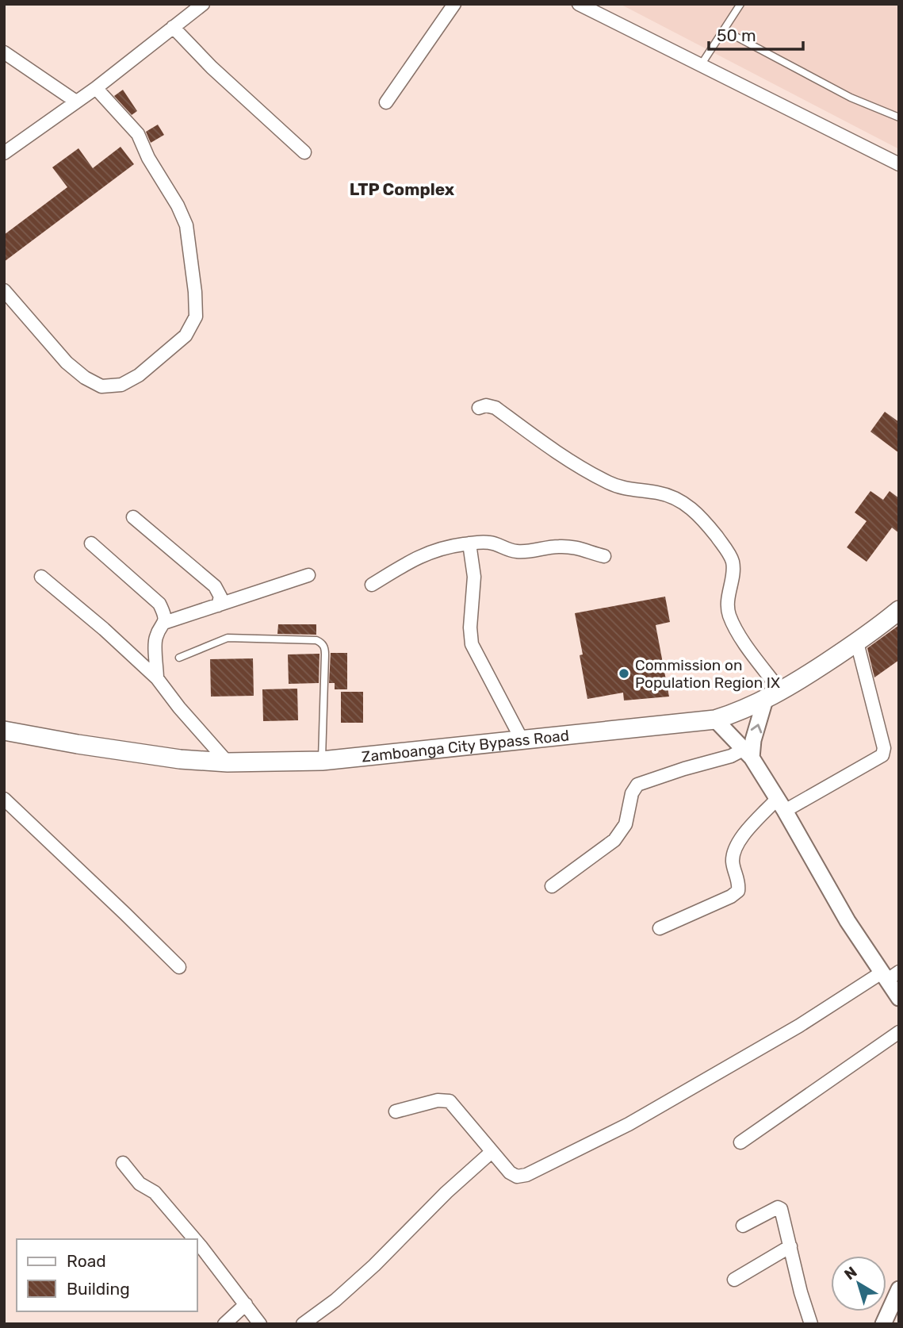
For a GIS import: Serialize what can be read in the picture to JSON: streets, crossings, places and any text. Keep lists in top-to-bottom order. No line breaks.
{"streets":{"main road":["Zamboanga City Bypass Road"]},"districts":["LTP Complex"],"places":["Commission on Population Region IX"],"legend":["Road","Building"],"scale_bar":"50 m","north":"top left"}
